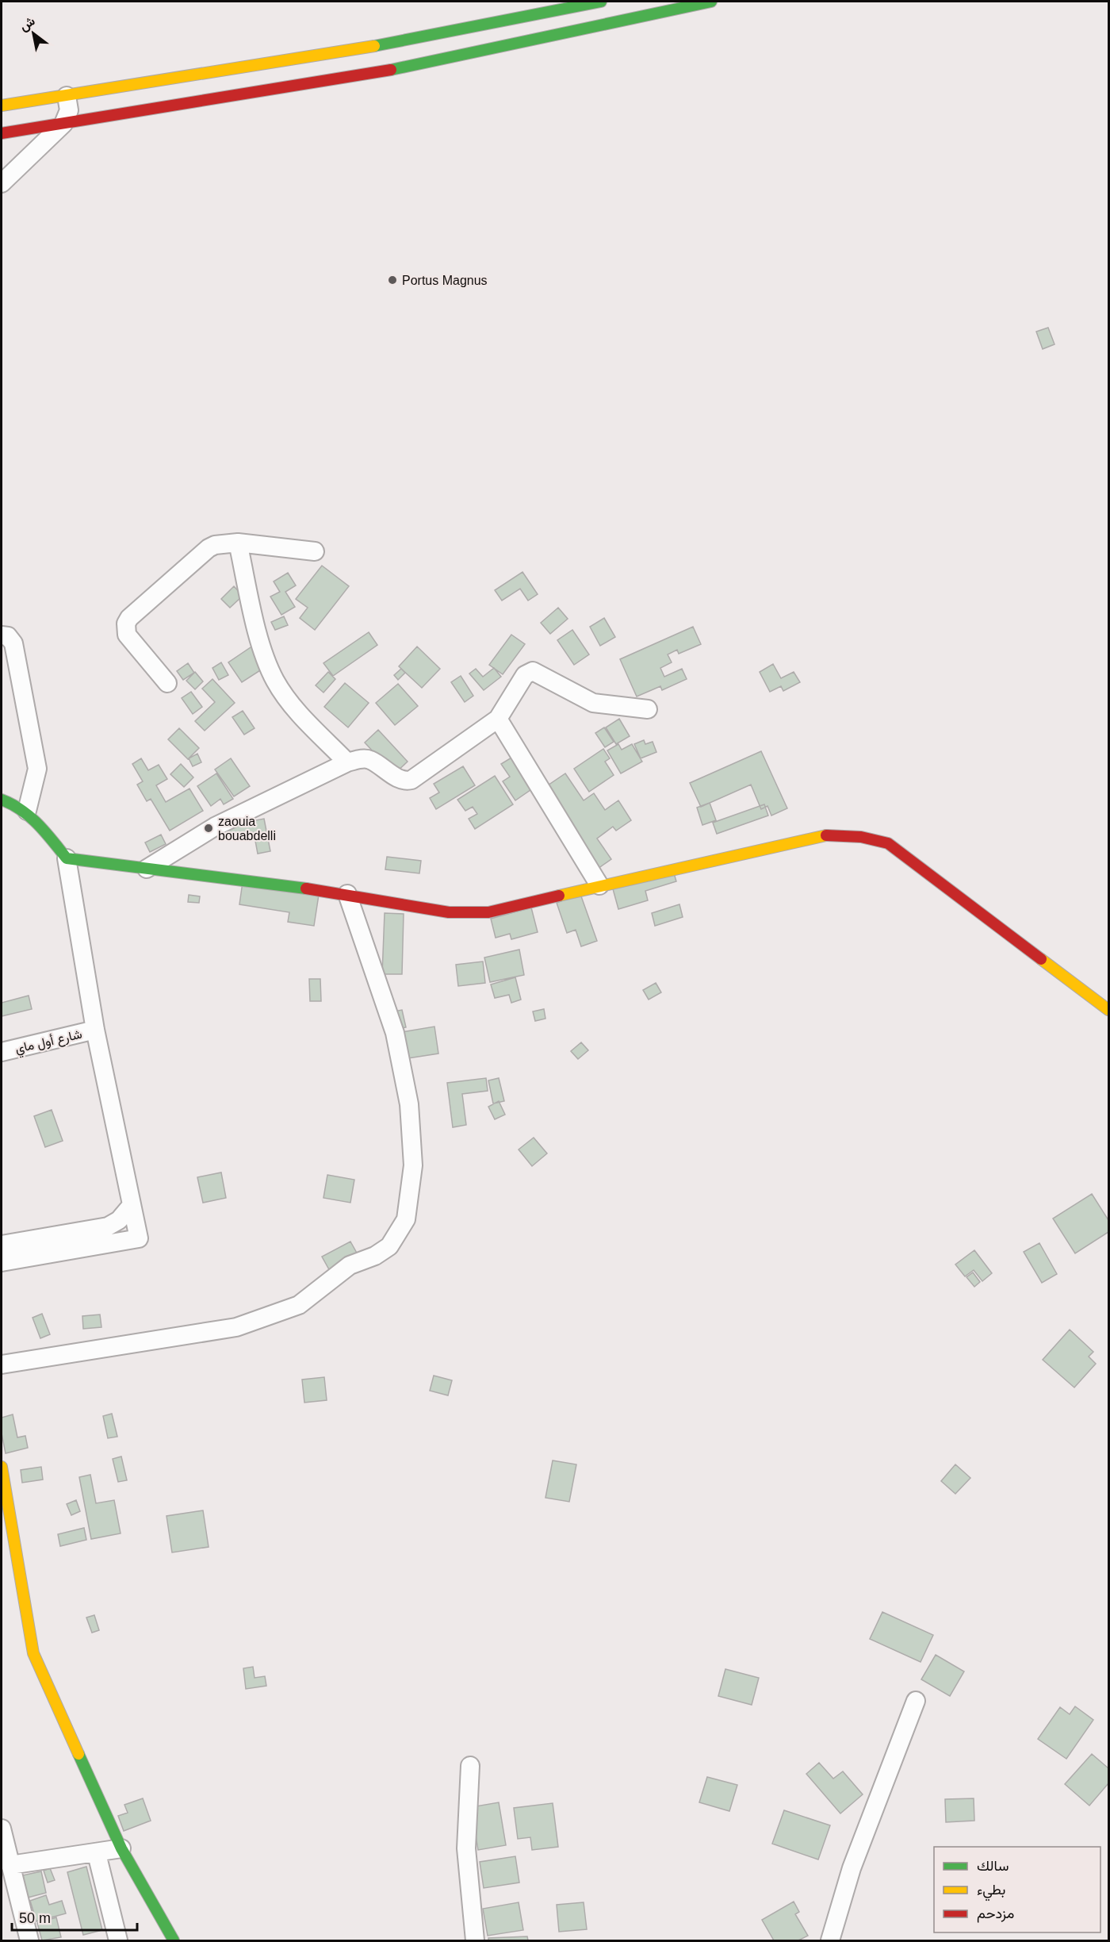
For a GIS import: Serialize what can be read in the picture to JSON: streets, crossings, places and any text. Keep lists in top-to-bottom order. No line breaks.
{"streets":{"street":["شارع أول ماي"]},"places":["Portus Magnus","zaouia bouabdelli"],"legend":["سالك","بطيء","مزدحم"],"scale_bar":"50 m","north":"top left"}
